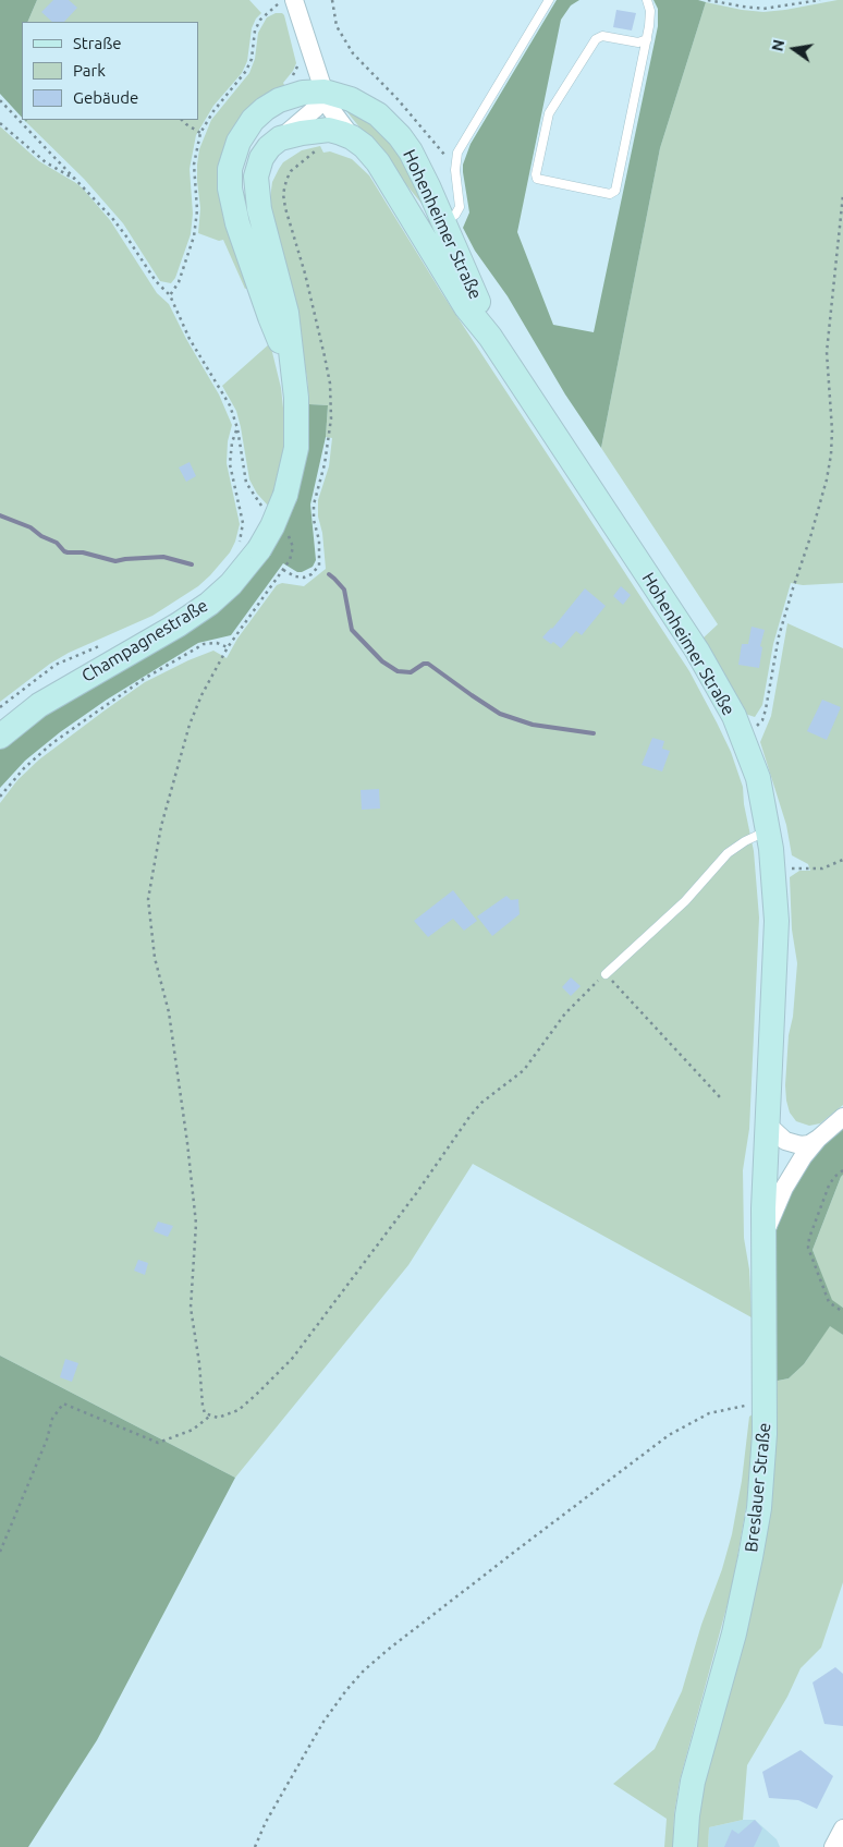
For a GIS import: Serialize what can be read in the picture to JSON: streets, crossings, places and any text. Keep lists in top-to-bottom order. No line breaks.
{"streets":{"main road":["Hohenheimer Straße","Champagnestraße","Breslauer Straße"]},"crossings":[["Hohenheimer Straße","Champagnestraße"],["Hohenheimer Straße","Breslauer Straße"]],"legend":["Straße","Park","Gebäude"],"north":"left"}
